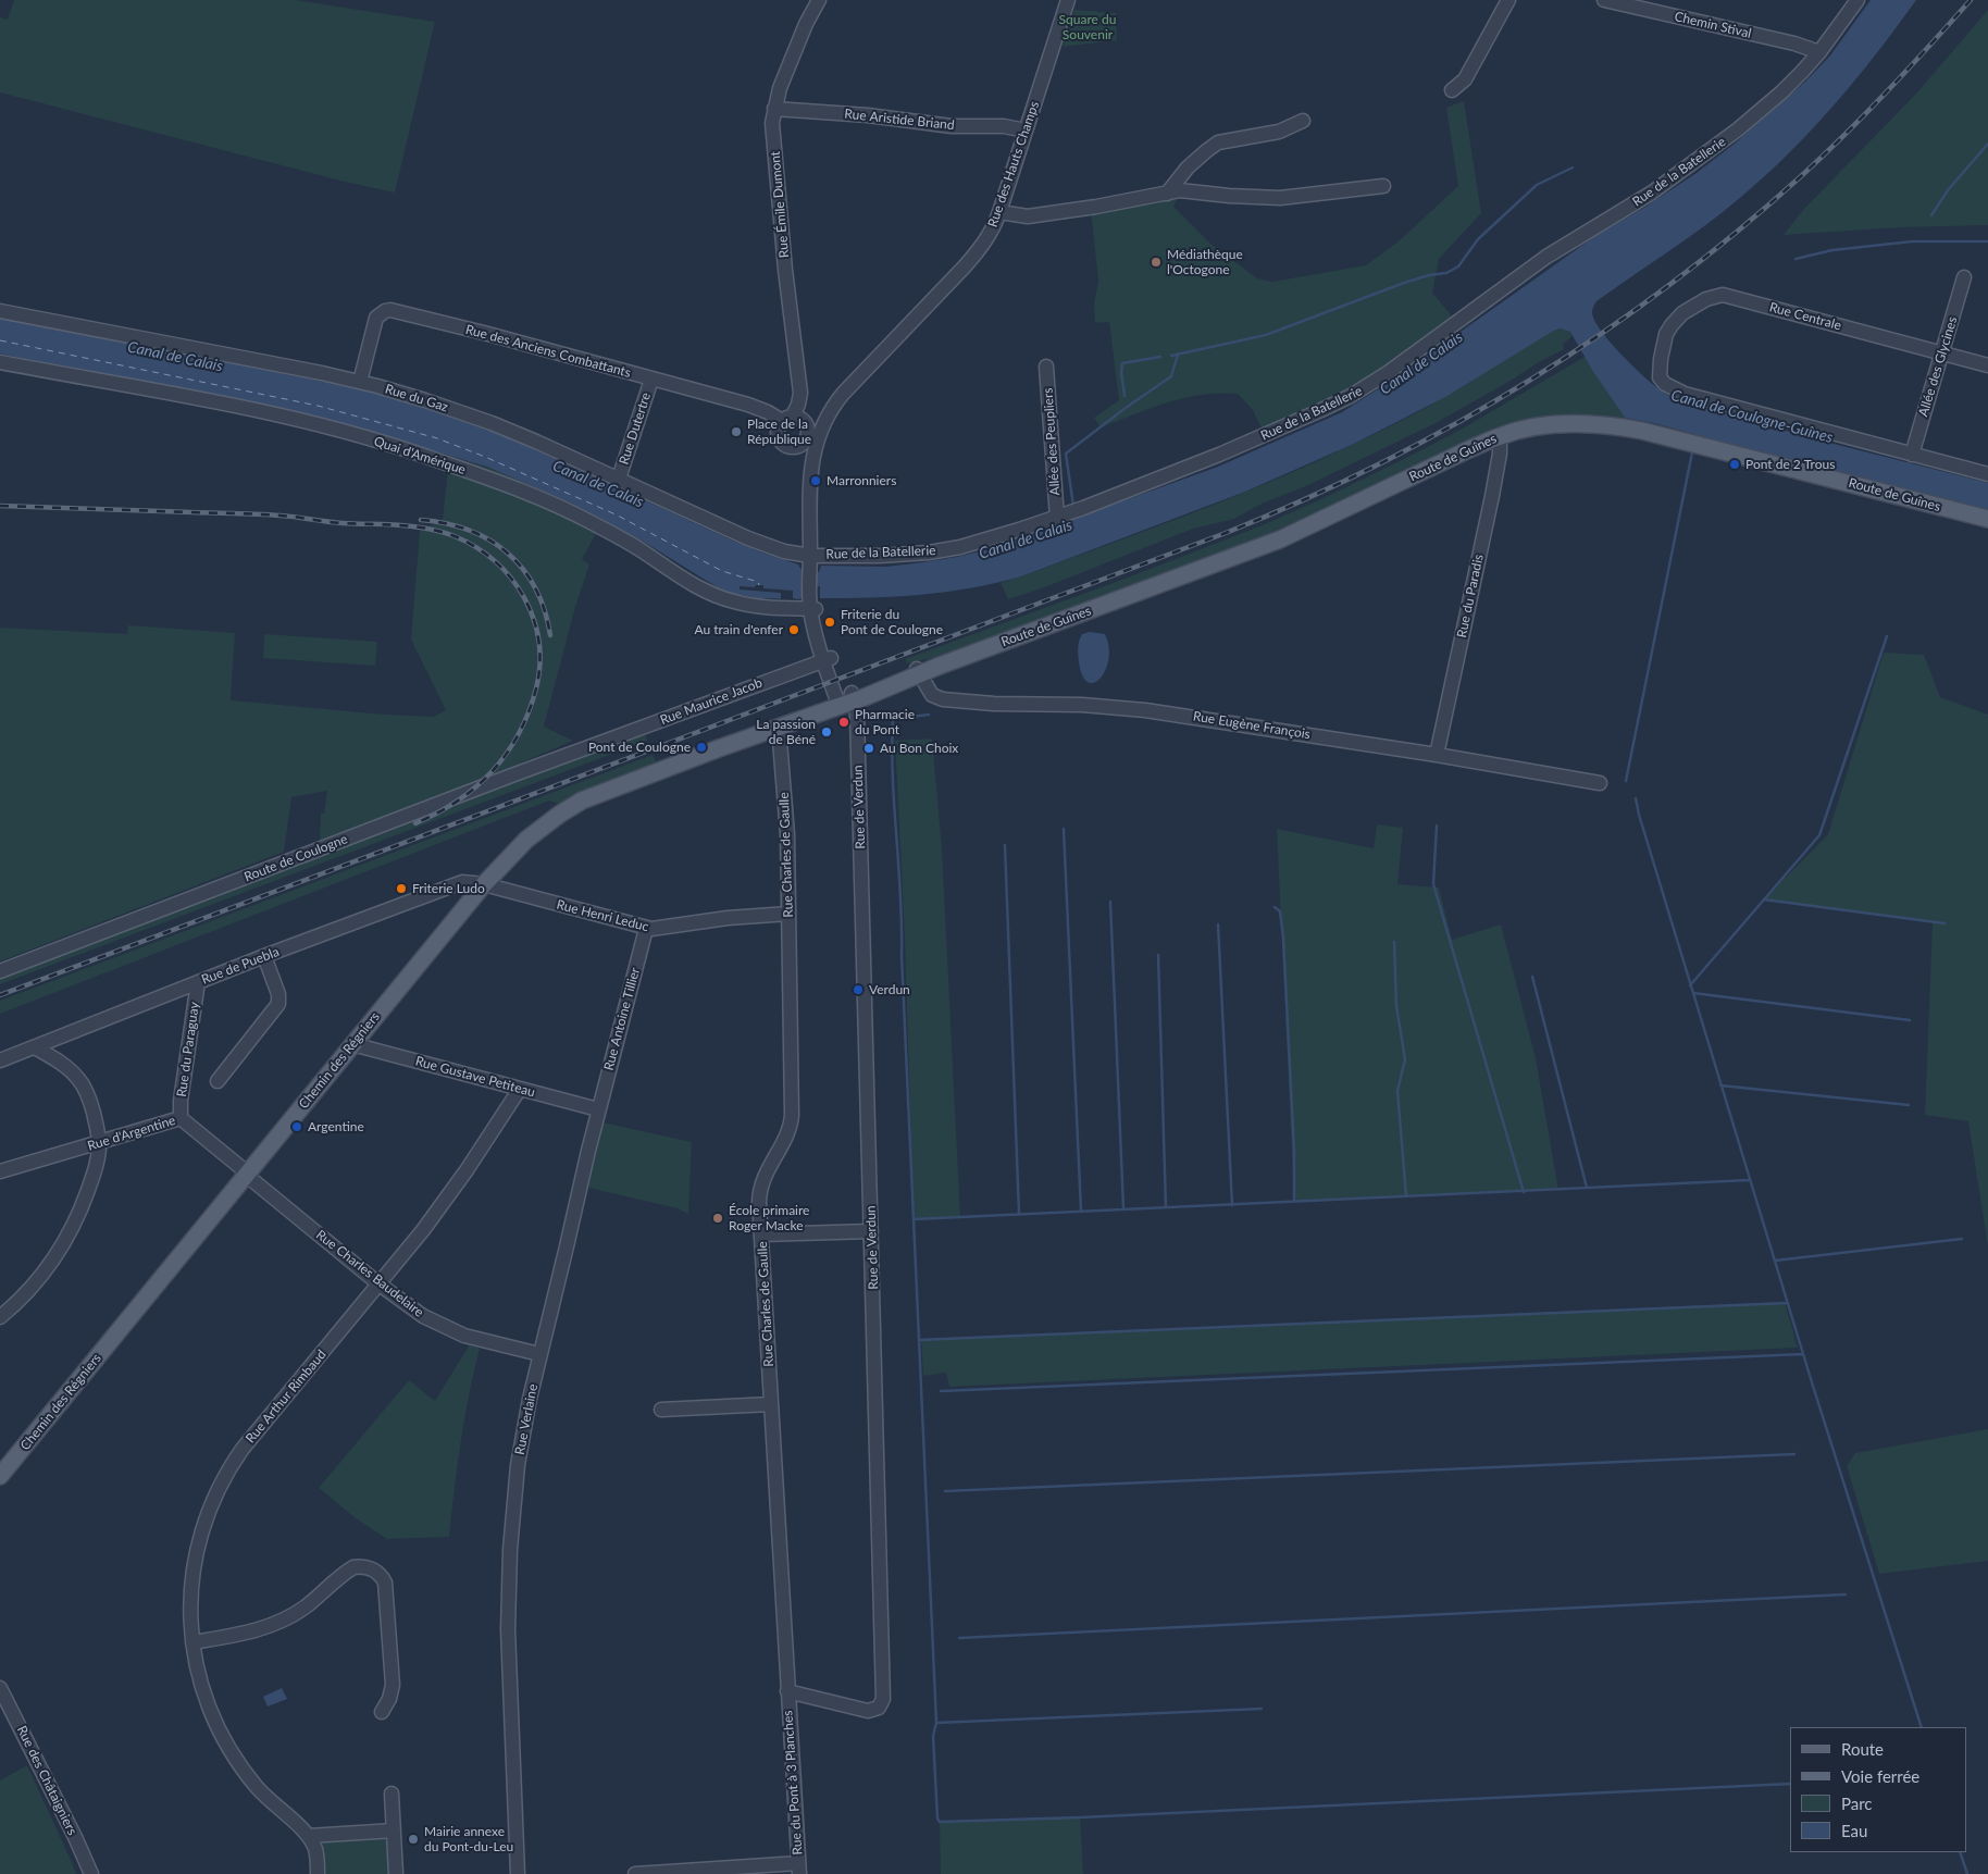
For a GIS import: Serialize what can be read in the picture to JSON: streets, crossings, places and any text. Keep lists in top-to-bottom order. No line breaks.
{"streets":{"main road":["Route de Guînes","Chemin des Régniers"],"street":["Chemin Stival","Rue Aristide Briand","Rue des Hauts Champs","Rue de la Batellerie","Rue Émile Dumont","Rue Centrale","Rue des Anciens Combattants","Allée des Glycines","Rue du Gaz","Rue Dutertre","Allée des Peupliers","Quai d'Amérique","Rue du Paradis","Rue Maurice Jacob","Rue Eugène François","Rue de Verdun","Rue Charles de Gaulle","Route de Coulogne","Rue Henri Leduc","Rue de Puebla","Rue Antoine Tillier","Rue du Paraguay","Rue Gustave Petiteau","Rue d'Argentine","Rue Charles Baudelaire","Rue Arthur Rimbaud","Rue Verlaine","Rue des Châtaigniers","Rue du Pont à 3 Planches"]},"crossings":[["Chemin Stival","Rue de la Batellerie"],["Rue Aristide Briand","Rue des Hauts Champs"],["Rue Aristide Briand","Rue Émile Dumont"],["Rue des Hauts Champs","Rue de la Batellerie"],["Rue des Hauts Champs","Rue Émile Dumont"],["Rue des Hauts Champs","Rue des Anciens Combattants"],["Rue des Hauts Champs","Rue du Gaz"],["Rue de la Batellerie","Rue du Gaz"],["Rue de la Batellerie","Allée des Peupliers"],["Rue Émile Dumont","Rue des Anciens Combattants"],["Rue Centrale","Allée des Glycines"],["Rue des Anciens Combattants","Rue du Gaz"],["Rue des Anciens Combattants","Rue Dutertre"],["Rue du Gaz","Rue Dutertre"],["Quai d'Amérique","Rue de Verdun"],["Route de Guînes","Rue du Paradis"],["Route de Guînes","Rue Eugène François"],["Route de Guînes","Rue de Verdun"],["Route de Guînes","Chemin des Régniers"],["Rue du Paradis","Rue Eugène François"],["Rue Maurice Jacob","Rue de Verdun"],["Rue Maurice Jacob","Route de Coulogne"],["Rue de Verdun","Rue Charles de Gaulle"],["Rue de Verdun","Chemin des Régniers"],["Rue de Verdun","Rue du Pont à 3 Planches"],["Rue Charles de Gaulle","Rue Henri Leduc"],["Rue Charles de Gaulle","Chemin des Régniers"],["Rue Charles de Gaulle","Rue du Pont à 3 Planches"],["Rue Henri Leduc","Rue de Puebla"],["Rue Henri Leduc","Rue Antoine Tillier"],["Rue Henri Leduc","Chemin des Régniers"],["Rue de Puebla","Rue du Paraguay"],["Rue de Puebla","Chemin des Régniers"],["Rue Antoine Tillier","Rue Gustave Petiteau"],["Rue Antoine Tillier","Rue Verlaine"],["Rue du Paraguay","Rue d'Argentine"],["Chemin des Régniers","Rue Gustave Petiteau"],["Chemin des Régniers","Rue d'Argentine"],["Chemin des Régniers","Rue Charles Baudelaire"],["Rue Gustave Petiteau","Rue Arthur Rimbaud"],["Rue Gustave Petiteau","Rue Verlaine"],["Rue d'Argentine","Rue Charles Baudelaire"],["Rue Charles Baudelaire","Rue Arthur Rimbaud"],["Rue Charles Baudelaire","Rue Verlaine"]],"water":["Canal de Calais","Canal de Coulogne-Guînes"],"parks":["Square du Souvenir"],"places":["Médiathèque l'Octogone","Place de la République","Pont de 2 Trous","Marronniers","Friterie du Pont de Coulogne","Au train d'enfer","Pharmacie du Pont","La passion de Béné","Pont de Coulogne","Au Bon Choix","Friterie Ludo","Verdun","Argentine","École primaire Roger Macke","Mairie annexe du Pont-du-Leu"],"legend":["Route","Voie ferrée","Parc","Eau"]}
